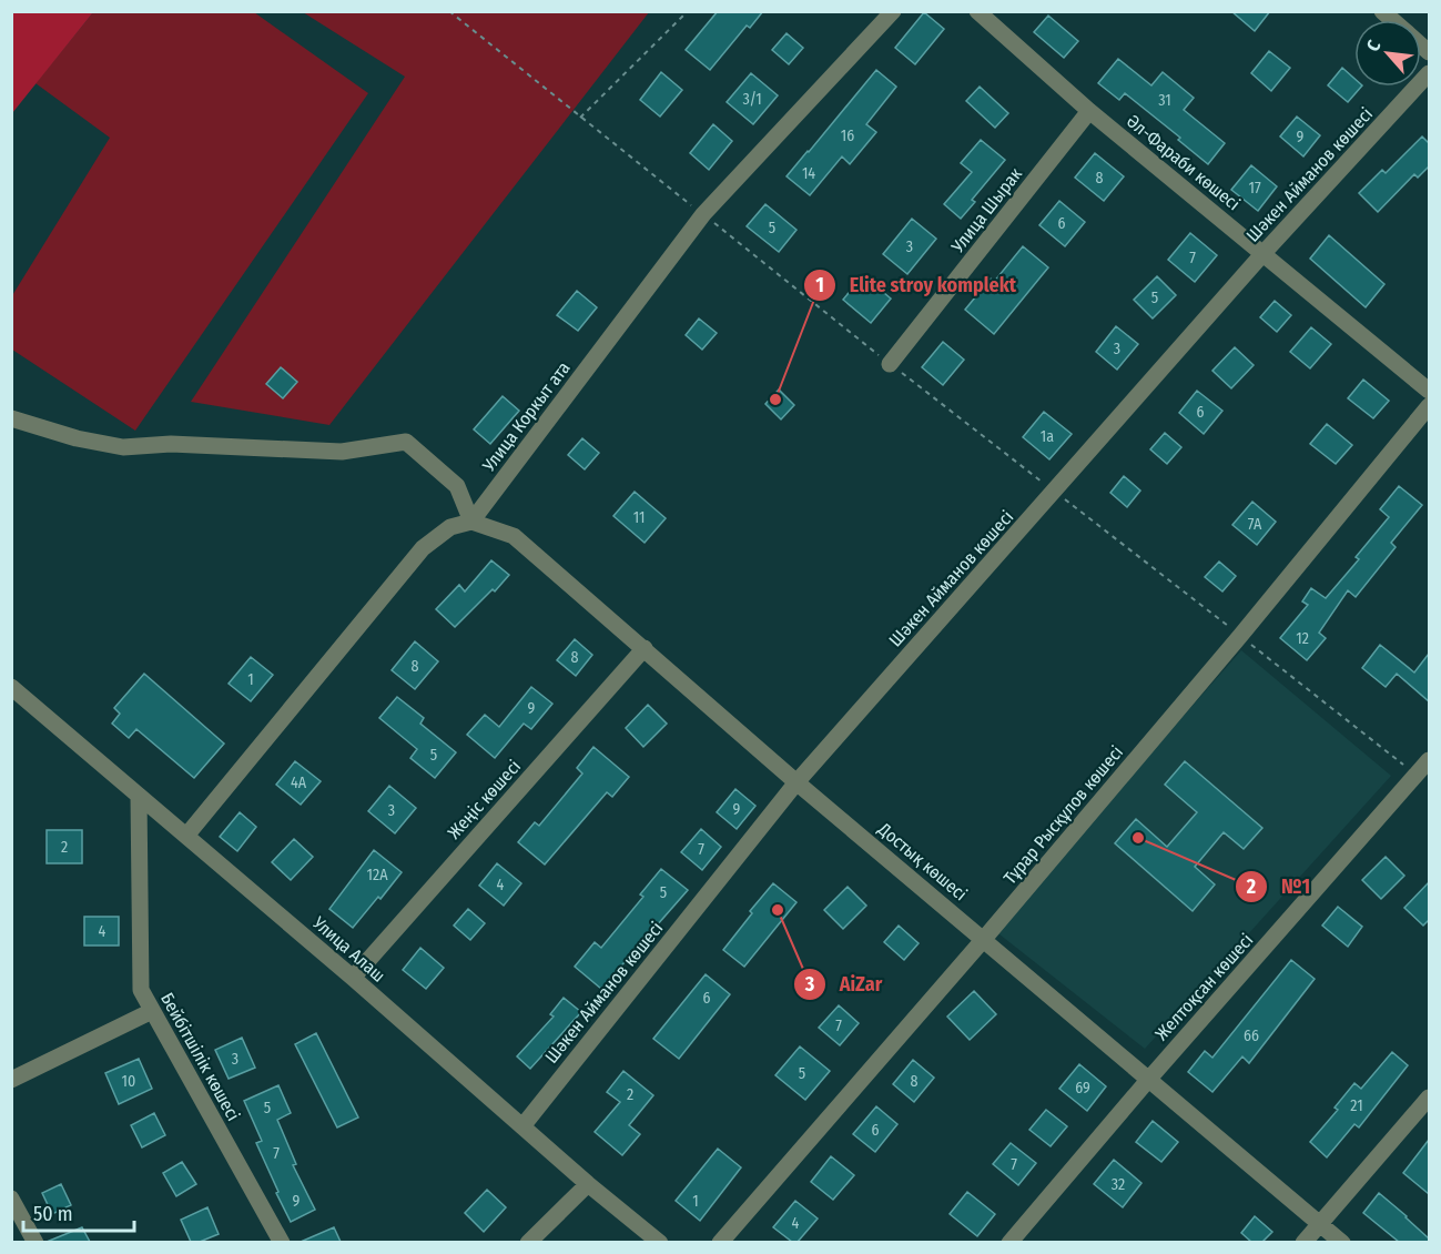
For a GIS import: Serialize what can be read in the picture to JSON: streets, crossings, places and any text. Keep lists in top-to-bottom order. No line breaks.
{"streets":{"street":["Әл-Фараби көшесі","Шәкен Айманов көшесі","Улица Шырак","Улица Коркыт ата","Жеңіс көшесі","Тұрар Рысқұлов көшесі","Достық көшесі","Улица Алаш","Желтоқсан көшесі","Бейбітшілік көшесі"]},"crossings":[["Әл-Фараби көшесі","Шәкен Айманов көшесі"],["Әл-Фараби көшесі","Улица Шырак"],["Шәкен Айманов көшесі","Достық көшесі"],["Шәкен Айманов көшесі","Улица Алаш"],["Улица Коркыт ата","Достық көшесі"],["Жеңіс көшесі","Достық көшесі"],["Жеңіс көшесі","Улица Алаш"],["Тұрар Рысқұлов көшесі","Достық көшесі"],["Достық көшесі","Желтоқсан көшесі"],["Улица Алаш","Бейбітшілік көшесі"]],"places":["Elite stroy komplekt","№1","AiZar"],"house_numbers":["3/1","31","16","9","14","8","17","6","5","3","7","5","3","6","1а","11","7А","12","8","8","1","9","5","4А","9","3","2","7","12А","4","5","4","6","7","66","3","5","10","8","69","2","21","5","6","7","7","32","9","1","4"],"scale_bar":"50 m","north":"top left"}
